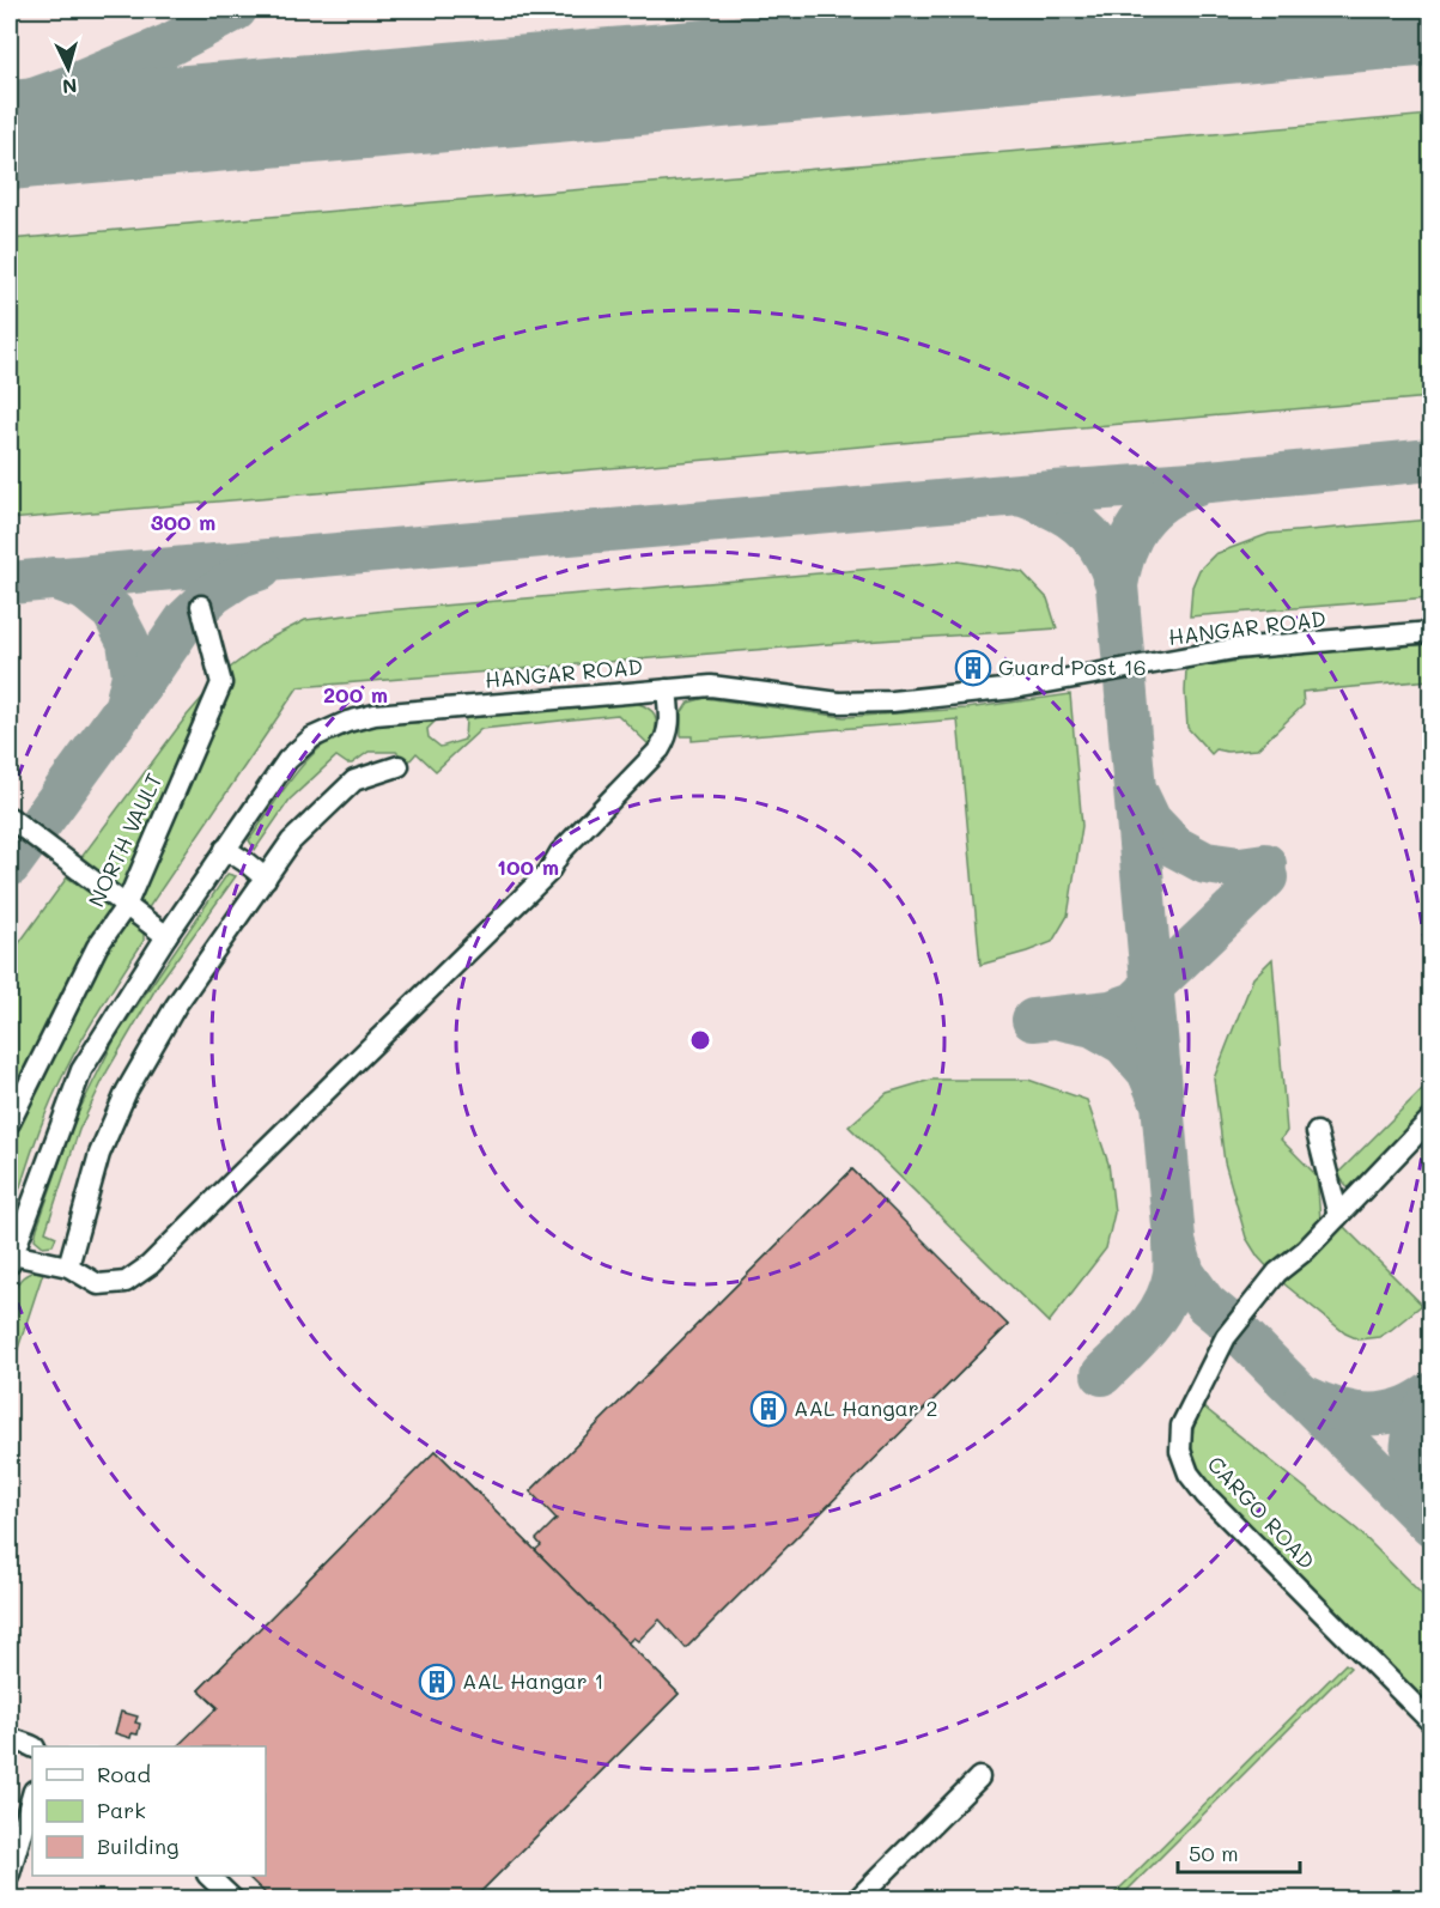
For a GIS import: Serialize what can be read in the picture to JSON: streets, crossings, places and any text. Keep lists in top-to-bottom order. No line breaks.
{"streets":{"street":["HANGAR ROAD","NORTH VAULT","CARGO ROAD"]},"places":{"building":["Guard Post 16","AAL Hangar 2","AAL Hangar 1"]},"legend":["Road","Park","Building"],"scale_bar":"50 m","north":"bottom","rings":["300 m","200 m","100 m"]}
